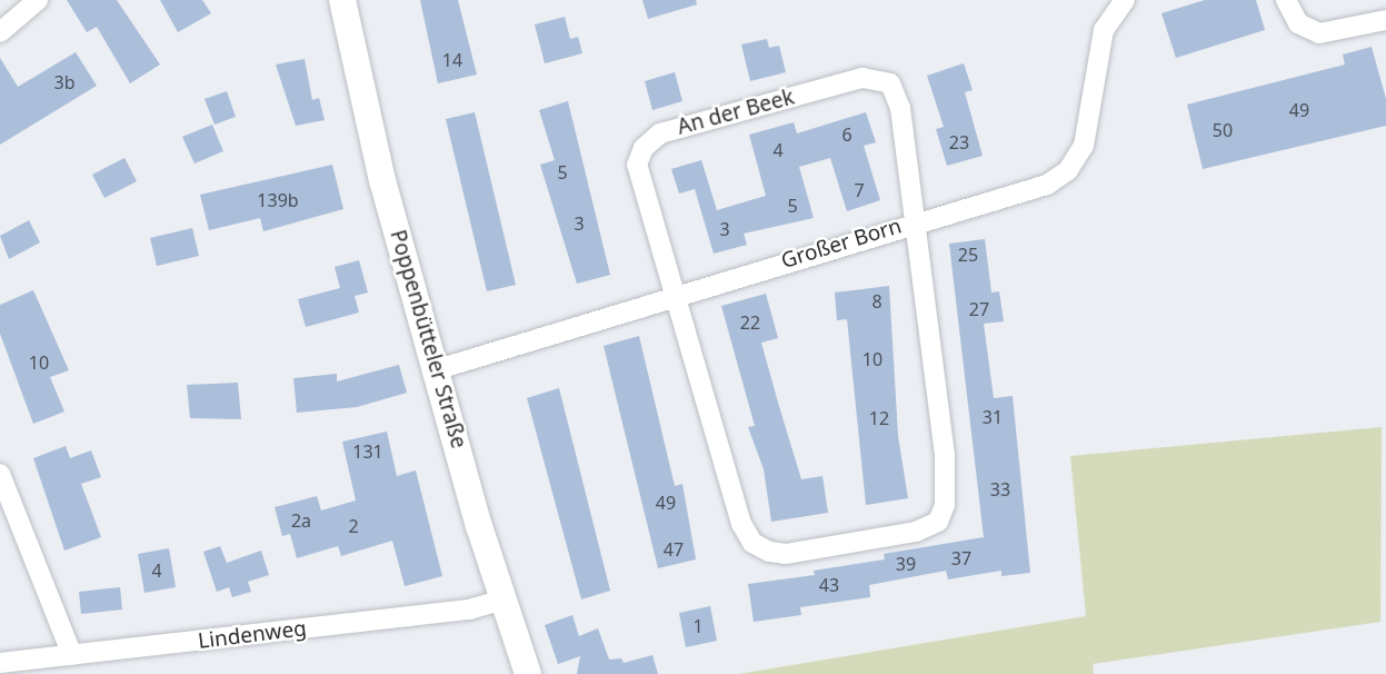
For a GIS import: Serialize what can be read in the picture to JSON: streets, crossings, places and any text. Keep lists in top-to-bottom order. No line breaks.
{"streets":{"main road":["Poppenbütteler Straße"],"street":["An der Beek","Großer Born","Lindenweg"]},"crossings":[["An der Beek","Großer Born"],["Großer Born","Poppenbütteler Straße"],["Poppenbütteler Straße","Lindenweg"]],"house_numbers":["14","3b","49","50","6","23","4","5","7","139b","5","3","3","25","8","27","22","10","10","31","12","131","33","49","2a","2","47","37","39","4","43","1"]}
